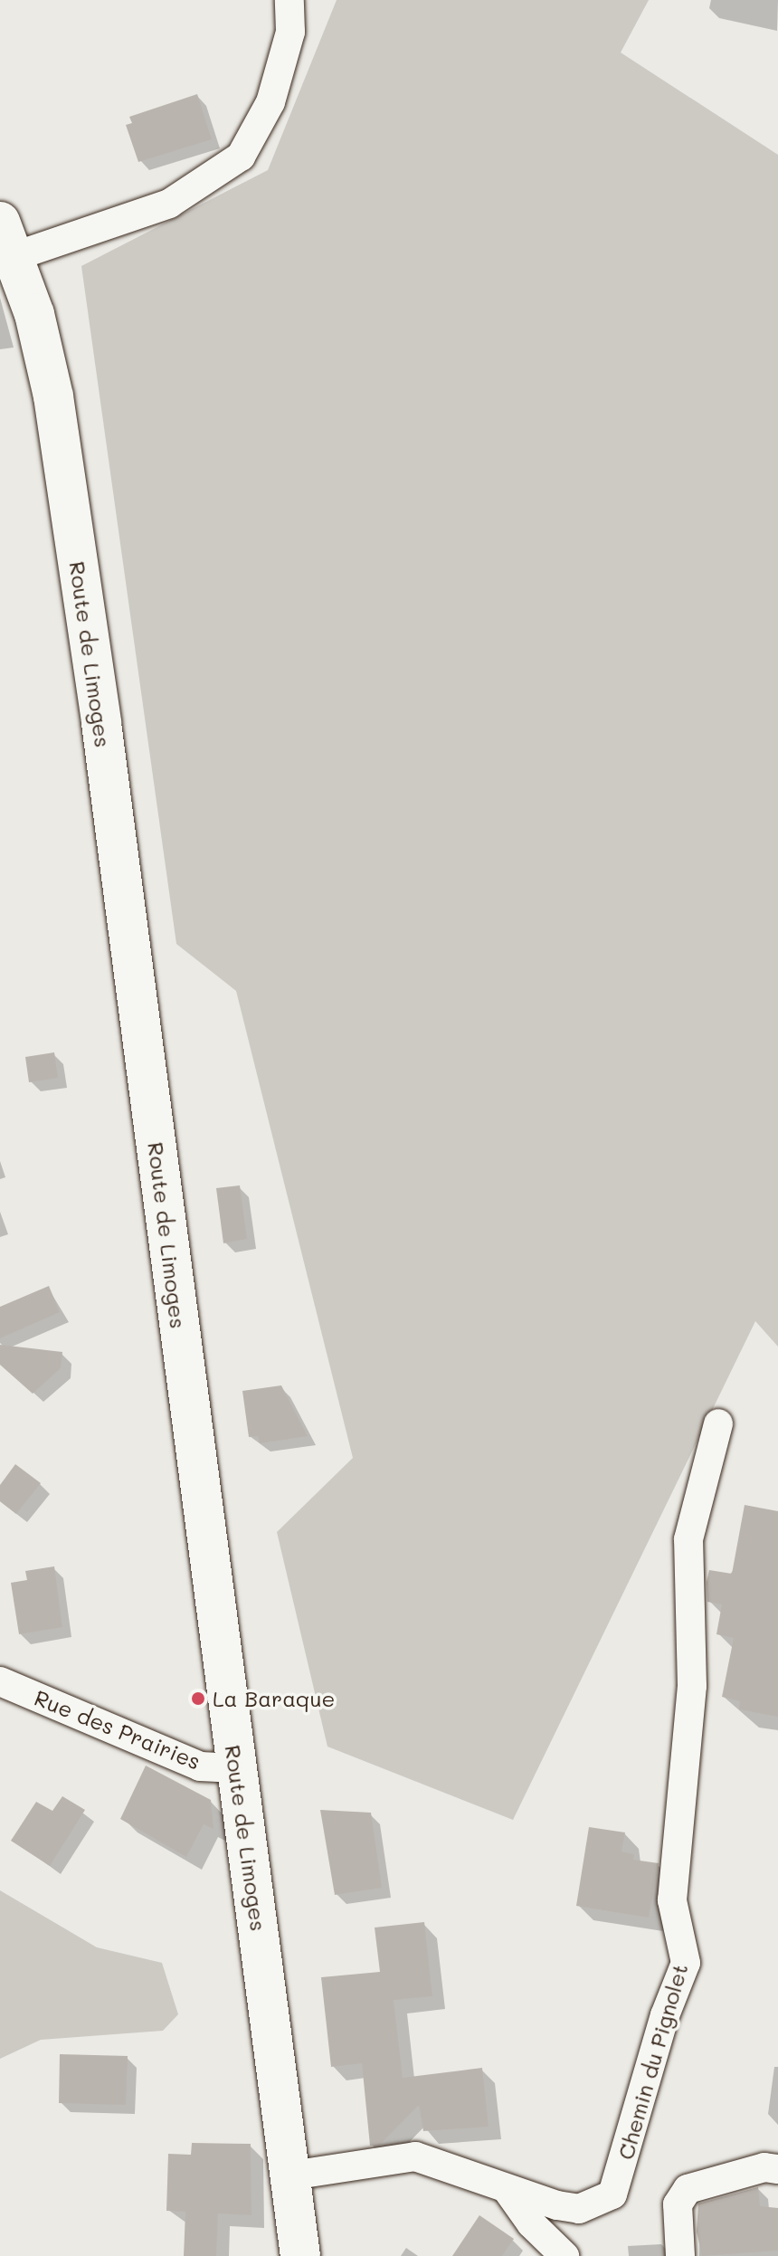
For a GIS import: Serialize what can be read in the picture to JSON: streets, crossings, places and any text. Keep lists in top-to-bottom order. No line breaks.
{"streets":{"main road":["Route de Limoges"],"street":["Rue des Prairies","Chemin du Pignolet"]},"crossings":[["Route de Limoges","Rue des Prairies"],["Route de Limoges","Chemin du Pignolet"]],"places":["La Baraque"]}
